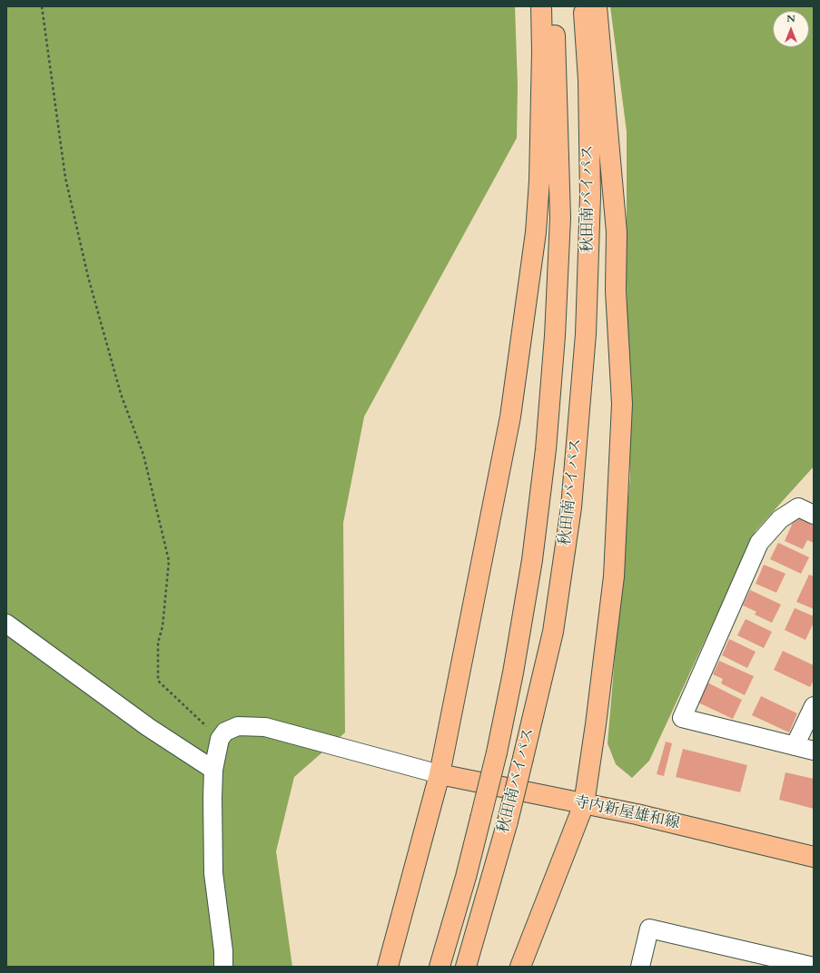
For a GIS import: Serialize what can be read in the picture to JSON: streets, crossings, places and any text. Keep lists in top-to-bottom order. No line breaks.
{"streets":{"main road":["秋田南バイパス","寺内新屋雄和線"]},"north":"top"}
